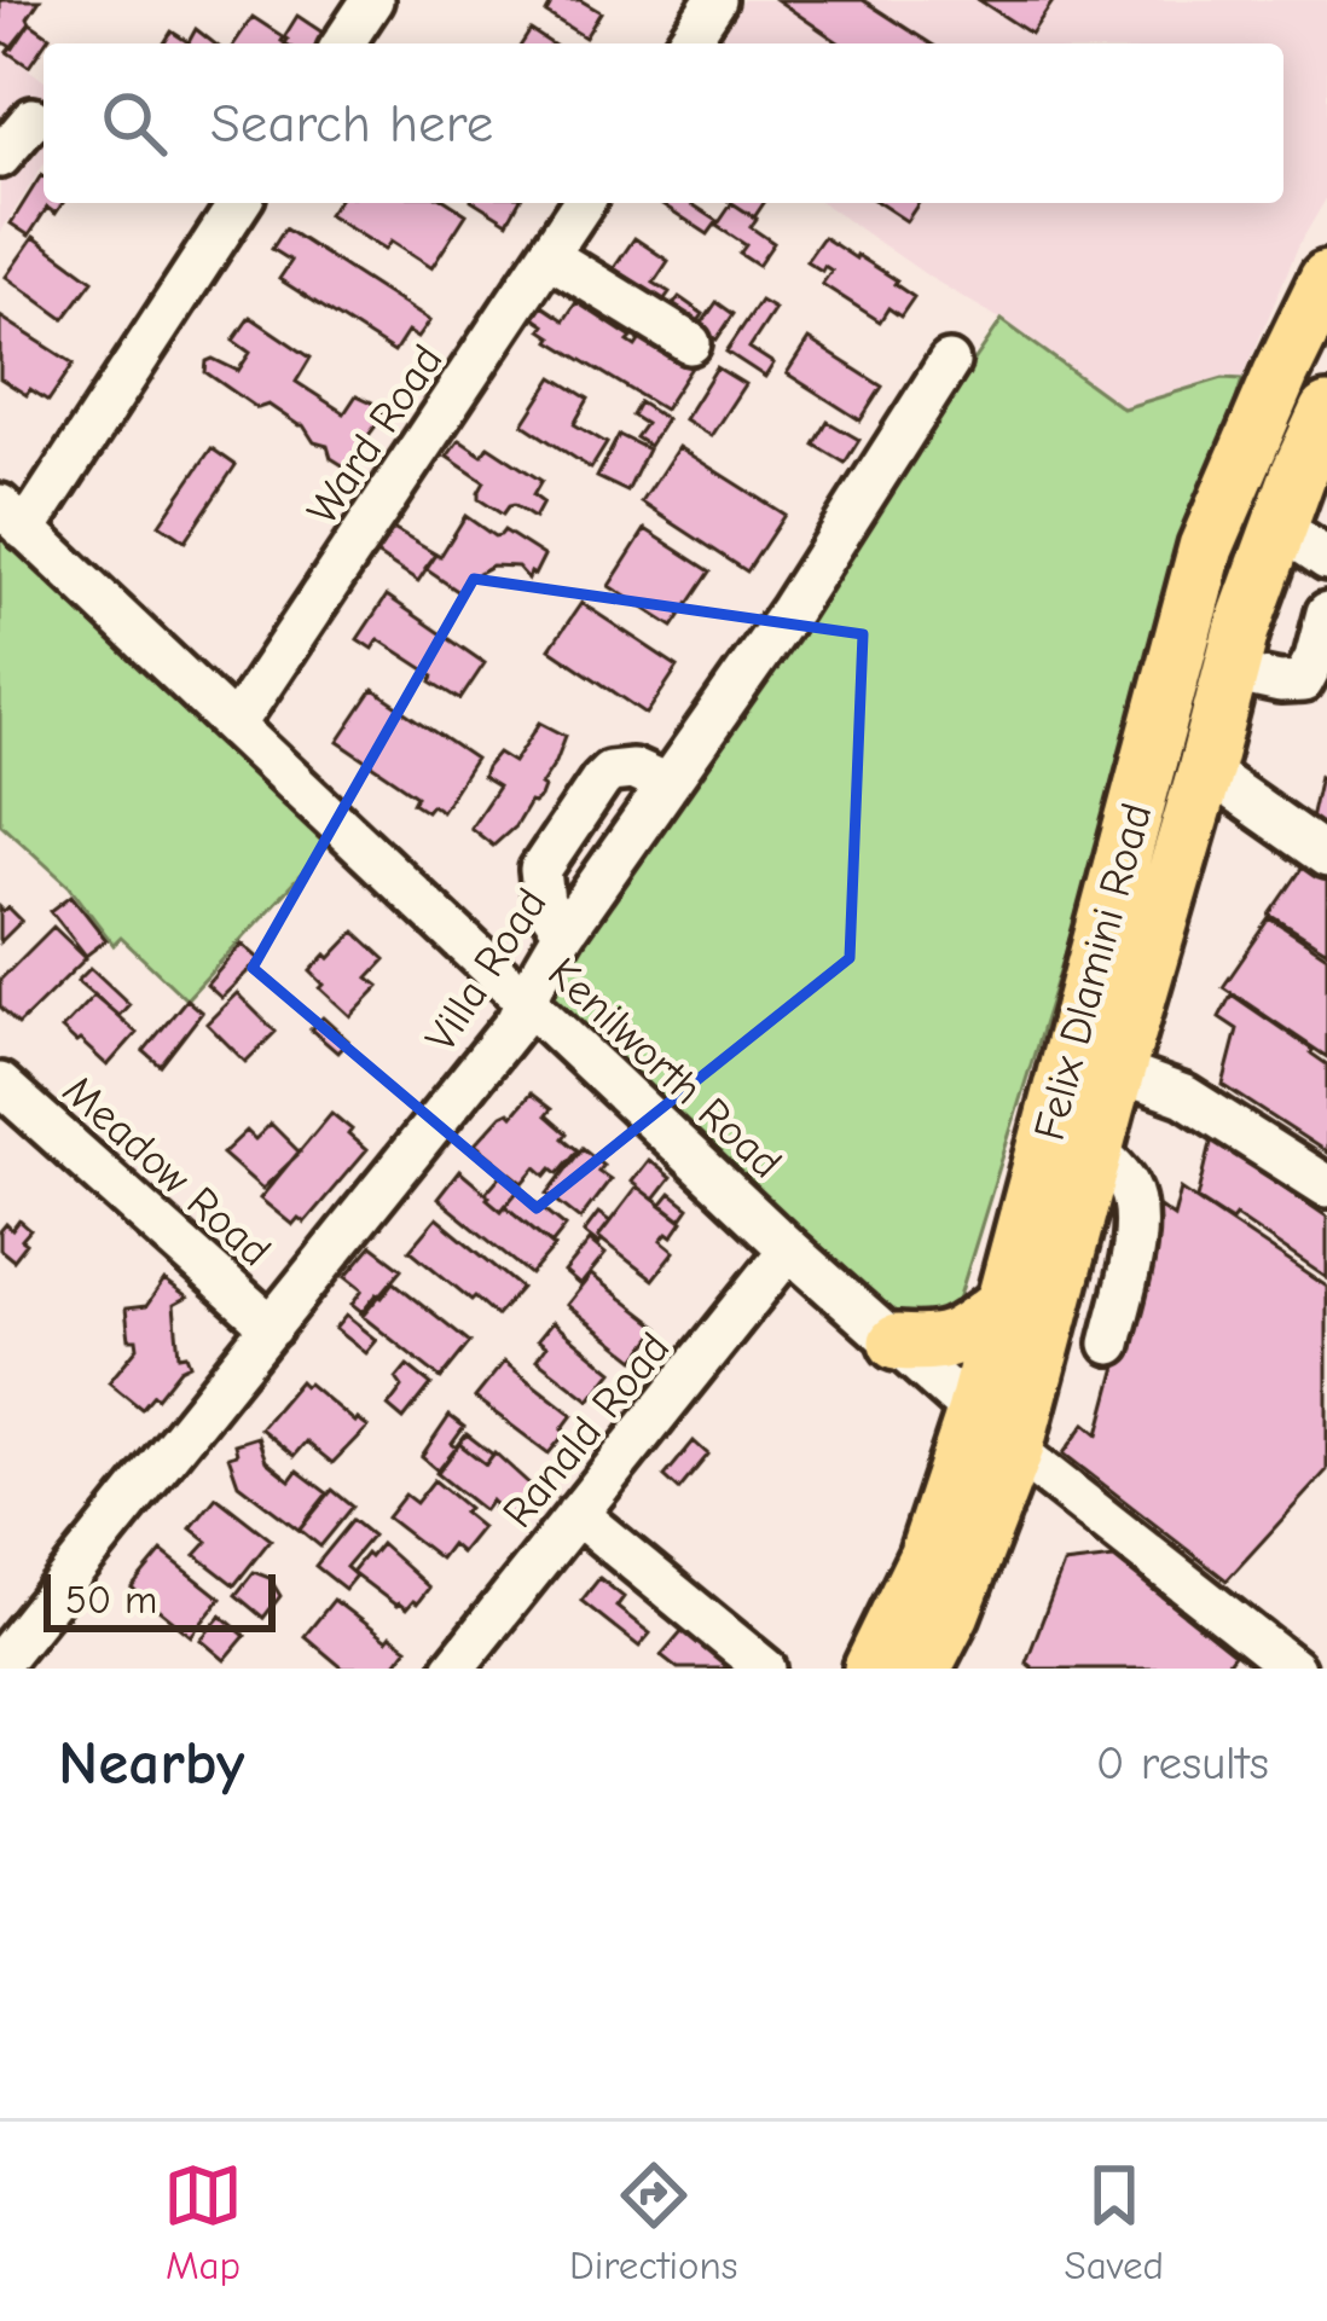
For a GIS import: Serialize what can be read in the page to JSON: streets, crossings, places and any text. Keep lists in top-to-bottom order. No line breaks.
{"streets":{"main road":["Felix Dlamini Road"],"street":["Ward Road","Villa Road","Kenilworth Road","Meadow Road","Ranald Road"]},"crossings":[["Ward Road","Kenilworth Road"],["Villa Road","Kenilworth Road"],["Villa Road","Meadow Road"],["Felix Dlamini Road","Kenilworth Road"],["Kenilworth Road","Ranald Road"]],"scale_bar":"50 m","page":{"search":"Search here","scale":"50 m","heading":["Nearby","0 results"],"nav":["Map","Directions","Saved"]}}
